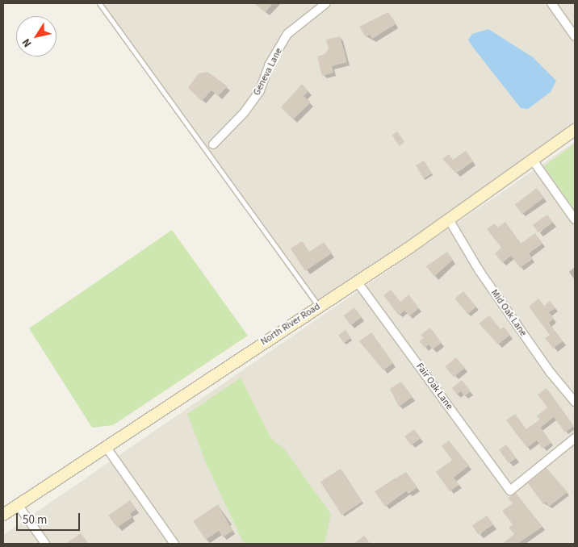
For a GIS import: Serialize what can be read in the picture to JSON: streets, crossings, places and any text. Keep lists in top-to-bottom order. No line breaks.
{"streets":{"street":["Geneva Lane","Mid Oak Lane","North River Road","Fair Oak Lane"]},"crossings":[["Mid Oak Lane","North River Road"],["North River Road","Fair Oak Lane"]],"scale_bar":"50 m","north":"bottom left"}
